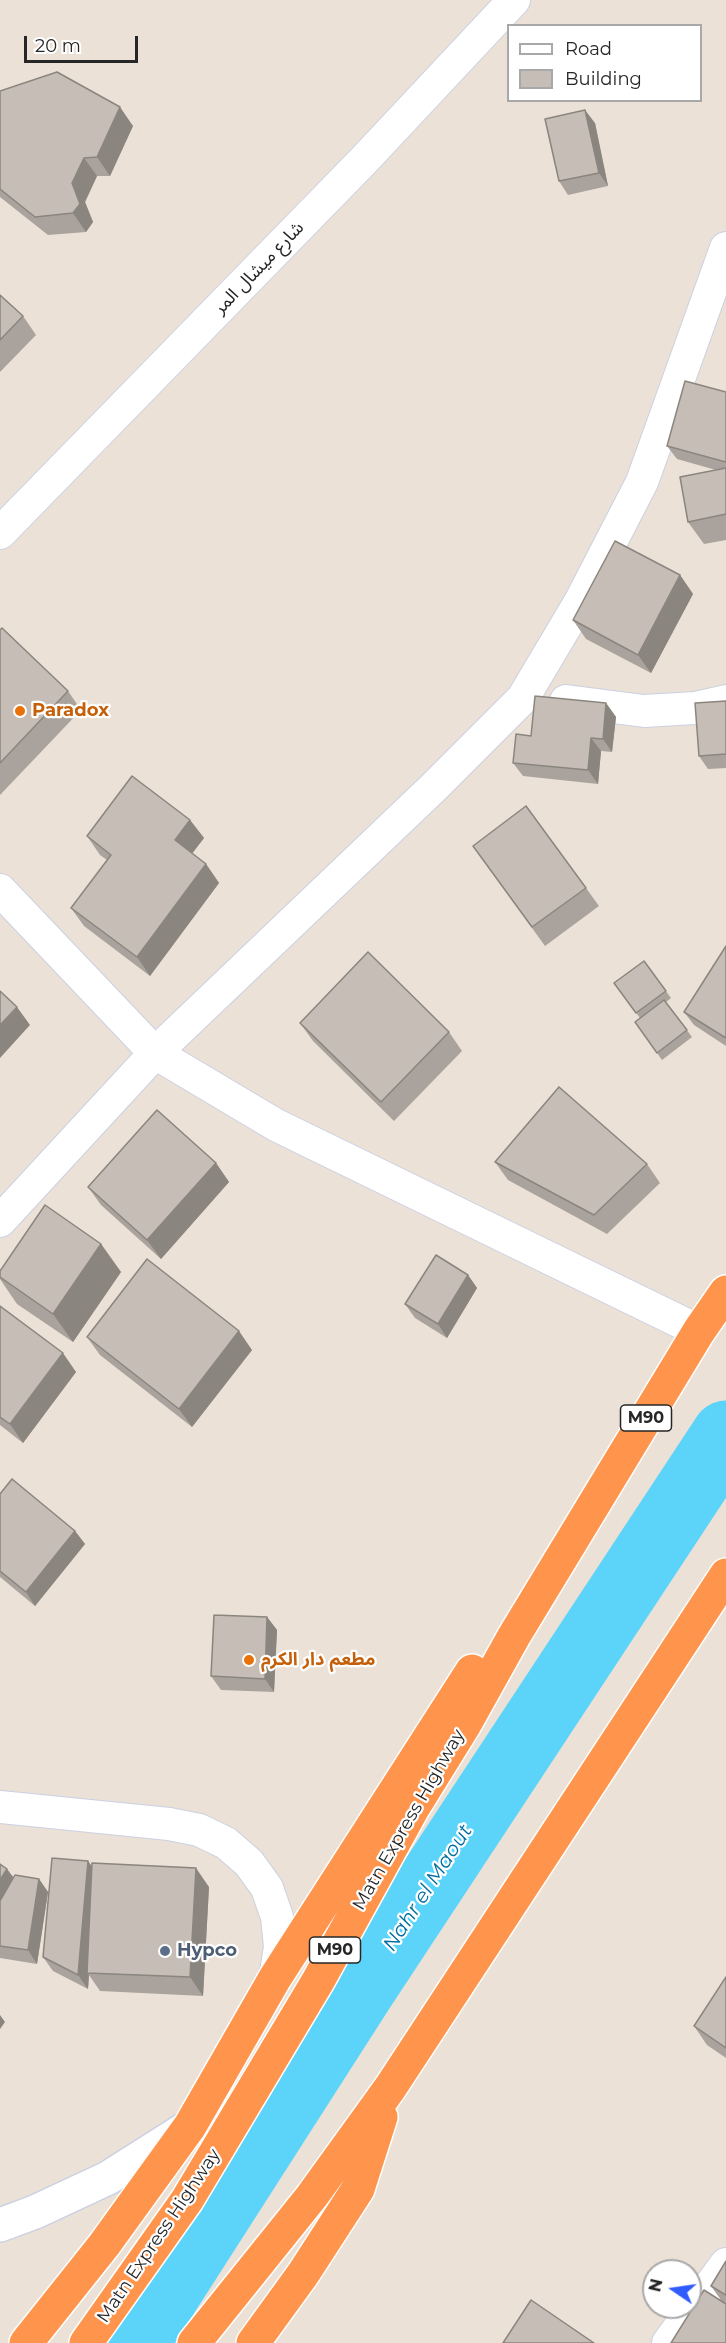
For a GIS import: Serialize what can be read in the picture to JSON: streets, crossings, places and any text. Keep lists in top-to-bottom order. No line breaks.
{"streets":{"highway":["M90","Matn Express Highway"],"street":["شارع ميشال المر"]},"water":["Nahr el Maout"],"places":["Paradox","مطعم دار الكرم","Hypco"],"legend":["Road","Building"],"scale_bar":"20 m","north":"left"}
